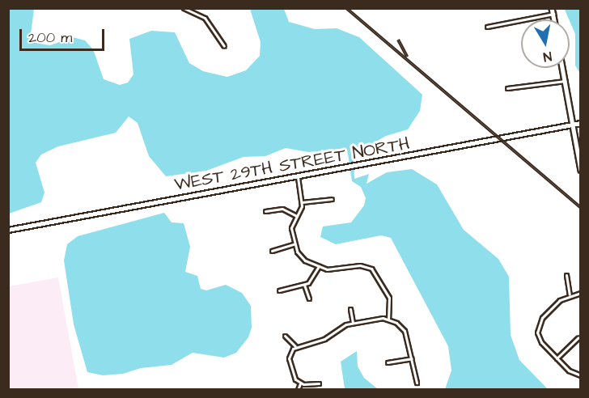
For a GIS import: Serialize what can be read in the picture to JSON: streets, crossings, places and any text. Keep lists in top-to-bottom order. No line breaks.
{"streets":{"main road":["WEST 29TH STREET NORTH"]},"scale_bar":"200 m","north":"bottom"}
